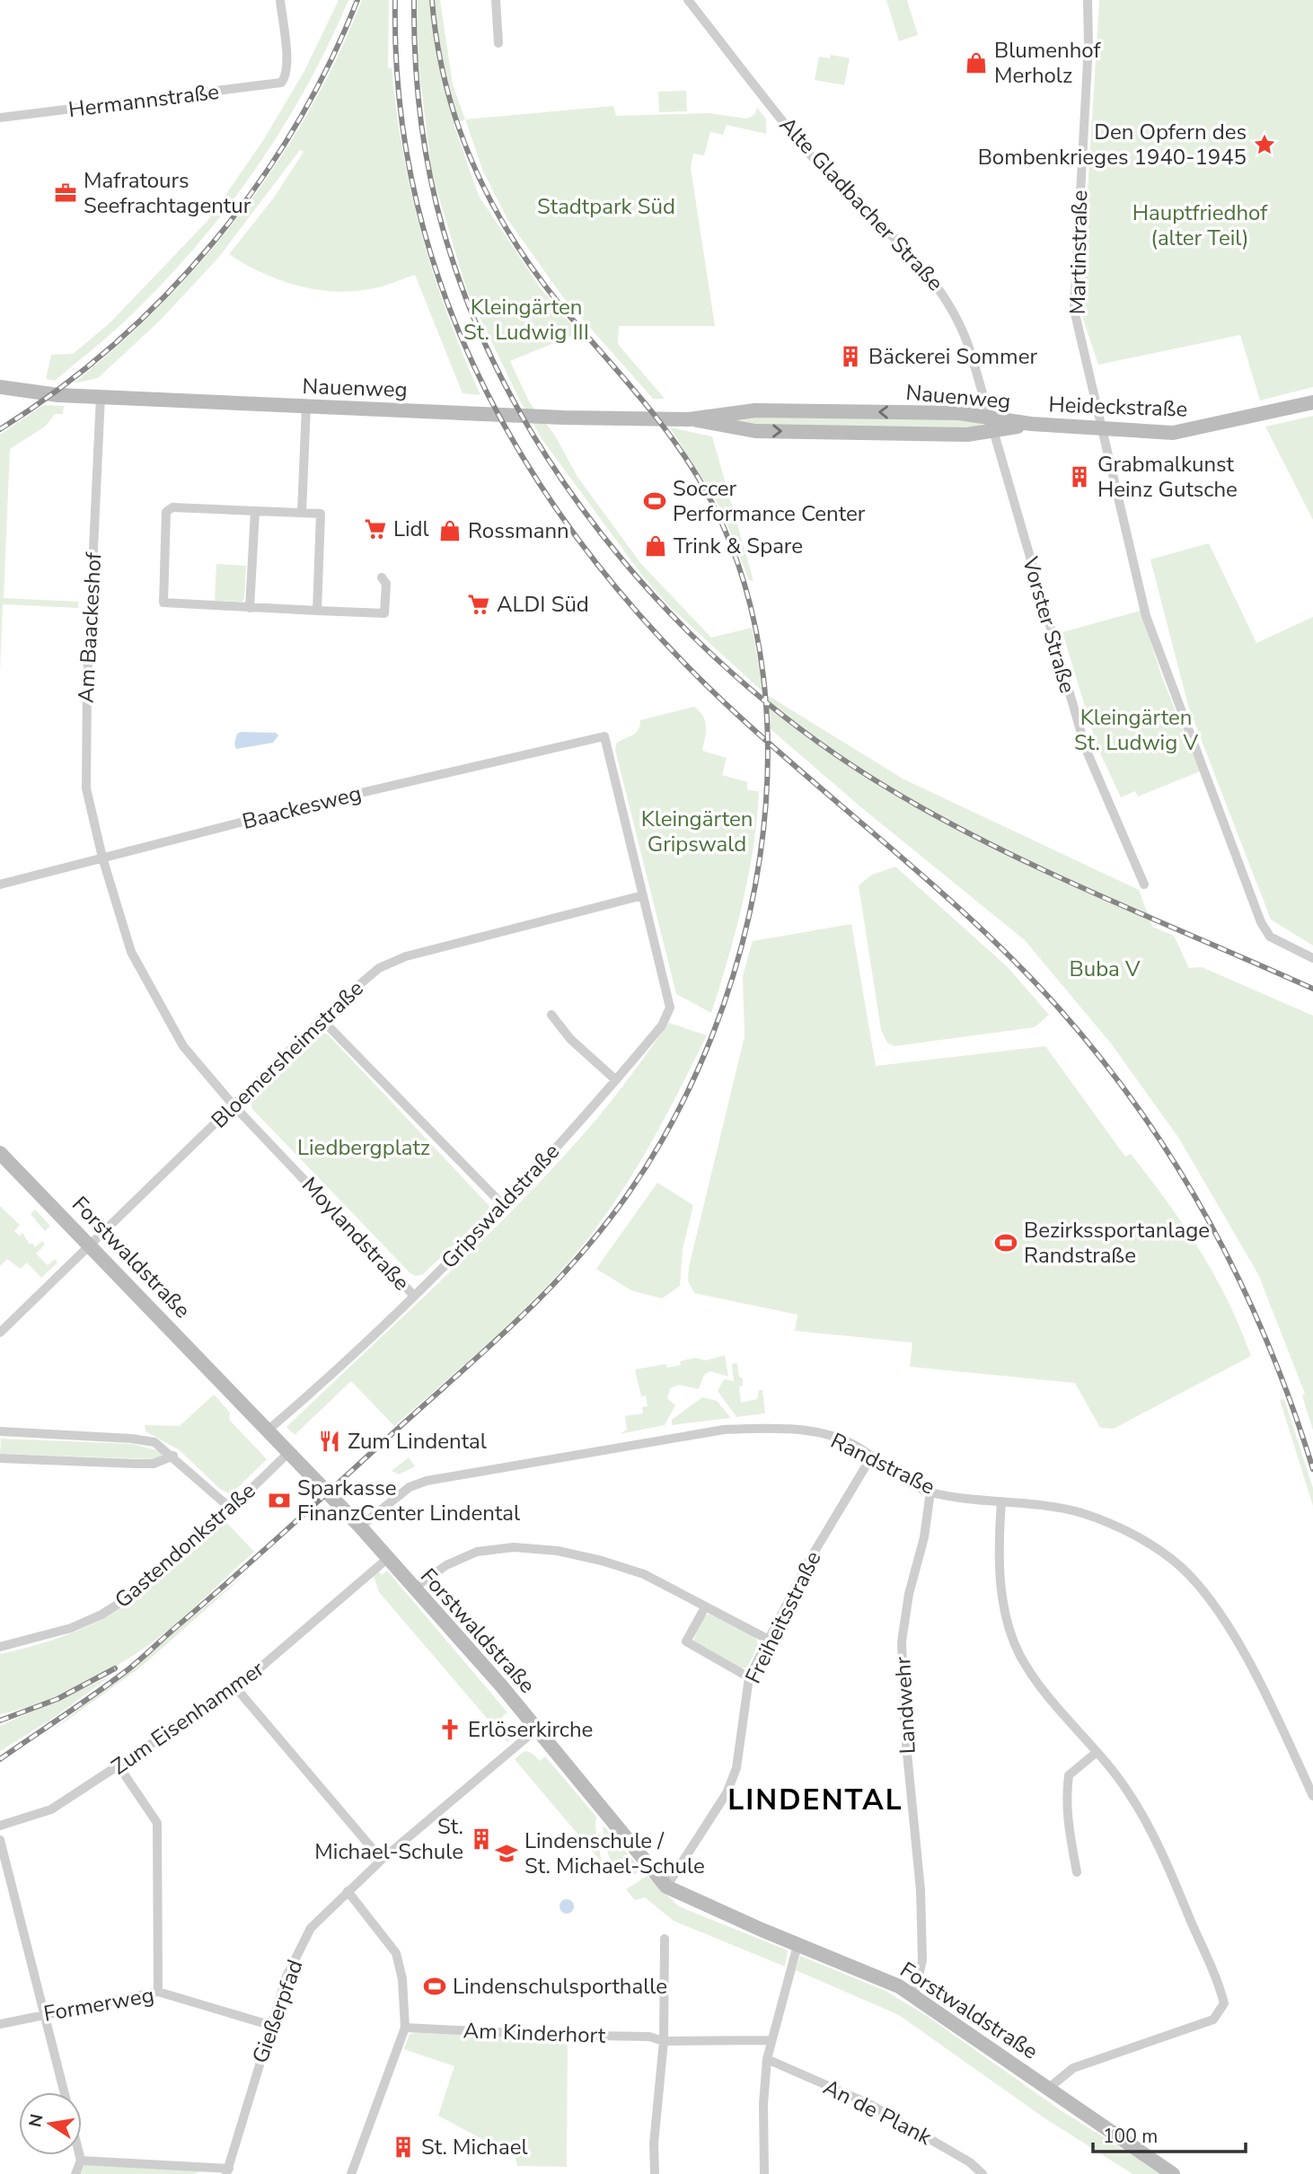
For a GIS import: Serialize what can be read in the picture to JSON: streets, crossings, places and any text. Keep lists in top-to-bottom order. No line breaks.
{"streets":{"street":["Hermannstraße","Alte Gladbacher Straße","Martinstraße","Nauenweg","Heideckstraße","Vorster Straße","Am Baackeshof","Baackesweg","Bloemersheimstraße","Gripswaldstraße","Moylandstraße","Forstwaldstraße","Randstraße","Gastendonkstraße","Freiheitsstraße","Landwehr","Zum Eisenhammer","Formerweg","Gießerpfad","Am Kinderhort","An de Plank"]},"crossings":[["Alte Gladbacher Straße","Nauenweg"],["Alte Gladbacher Straße","Vorster Straße"],["Martinstraße","Heideckstraße"],["Nauenweg","Heideckstraße"],["Nauenweg","Vorster Straße"],["Nauenweg","Am Baackeshof"],["Am Baackeshof","Baackesweg"],["Am Baackeshof","Moylandstraße"],["Baackesweg","Gripswaldstraße"],["Baackesweg","Moylandstraße"],["Bloemersheimstraße","Gripswaldstraße"],["Bloemersheimstraße","Moylandstraße"],["Bloemersheimstraße","Forstwaldstraße"],["Gripswaldstraße","Moylandstraße"],["Gripswaldstraße","Forstwaldstraße"],["Forstwaldstraße","Randstraße"],["Forstwaldstraße","Gastendonkstraße"],["Forstwaldstraße","Freiheitsstraße"],["Forstwaldstraße","Landwehr"],["Forstwaldstraße","Zum Eisenhammer"],["Forstwaldstraße","Gießerpfad"],["Randstraße","Freiheitsstraße"],["Randstraße","Landwehr"],["Formerweg","Gießerpfad"]],"districts":["LINDENTAL"],"parks":["Stadtpark Süd","Hauptfriedhof (alter Teil)","Kleingärten St. Ludwig III","Kleingärten St. Ludwig V","Kleingärten Gripswald","Buba V","Liedbergplatz"],"places":{"shop":["Blumenhof Merholz","Rossmann","Trink & Spare"],"place":["Den Opfern des Bombenkrieges 1940-1945"],"office":["Mafratours Seefrachtagentur"],"building":["Bäckerei Sommer","Grabmalkunst Heinz Gutsche","St. Michael-Schule","St. Michael"],"sports":["Soccer Performance Center","Bezirkssportanlage Randstraße","Lindenschulsporthalle"],"supermarket":["Lidl","ALDI Süd"],"restaurant":["Zum Lindental"],"bank":["Sparkasse FinanzCenter Lindental"],"church":["Erlöserkirche"],"school or university":["Lindenschule / St. Michael-Schule"]},"scale_bar":"100 m","north":"left"}
